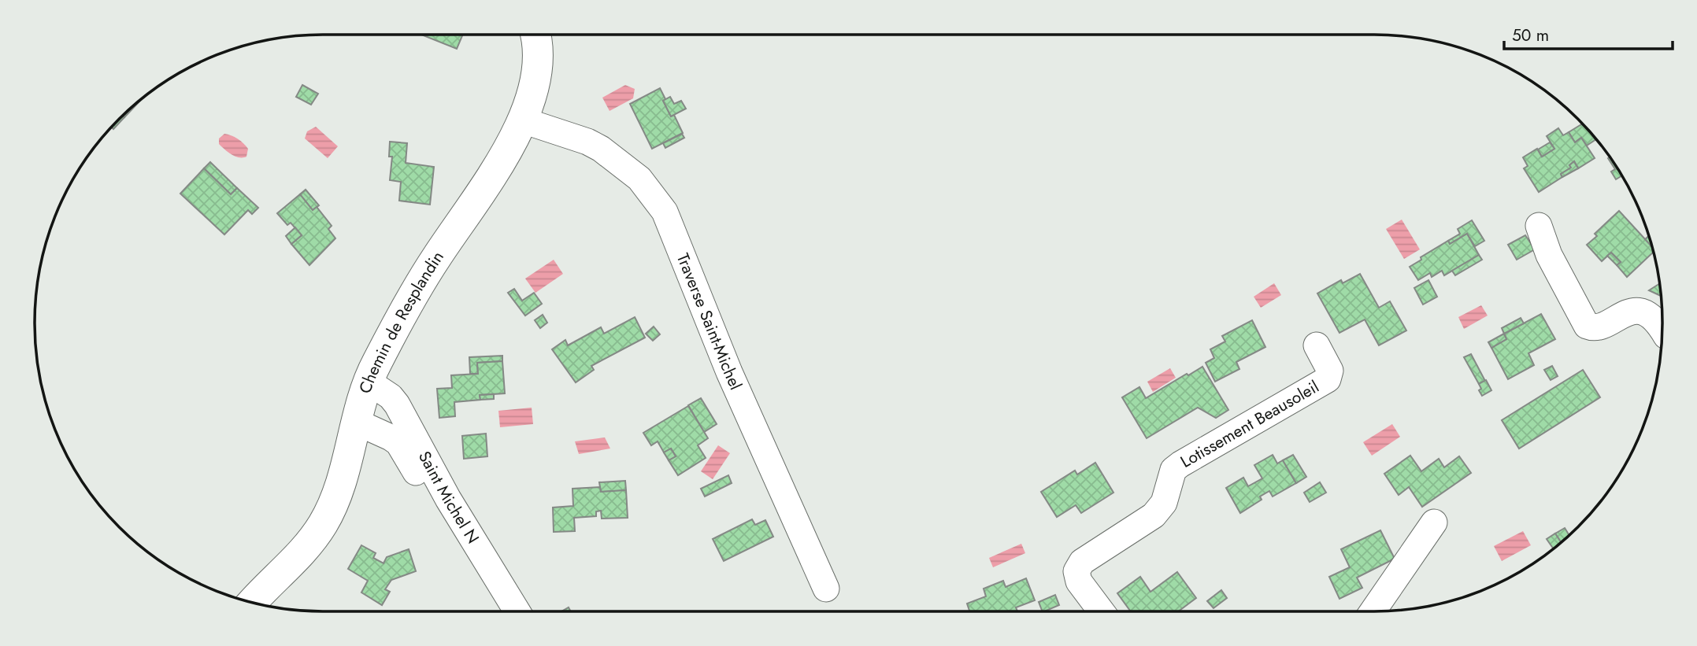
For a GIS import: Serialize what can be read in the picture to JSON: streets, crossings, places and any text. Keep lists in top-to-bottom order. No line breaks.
{"streets":{"street":["Traverse Saint-Michel","Chemin de Resplandin","Lotissement Beausoleil","Saint Michel N"]},"crossings":[["Traverse Saint-Michel","Chemin de Resplandin"],["Chemin de Resplandin","Saint Michel N"]],"scale_bar":"50 m"}
